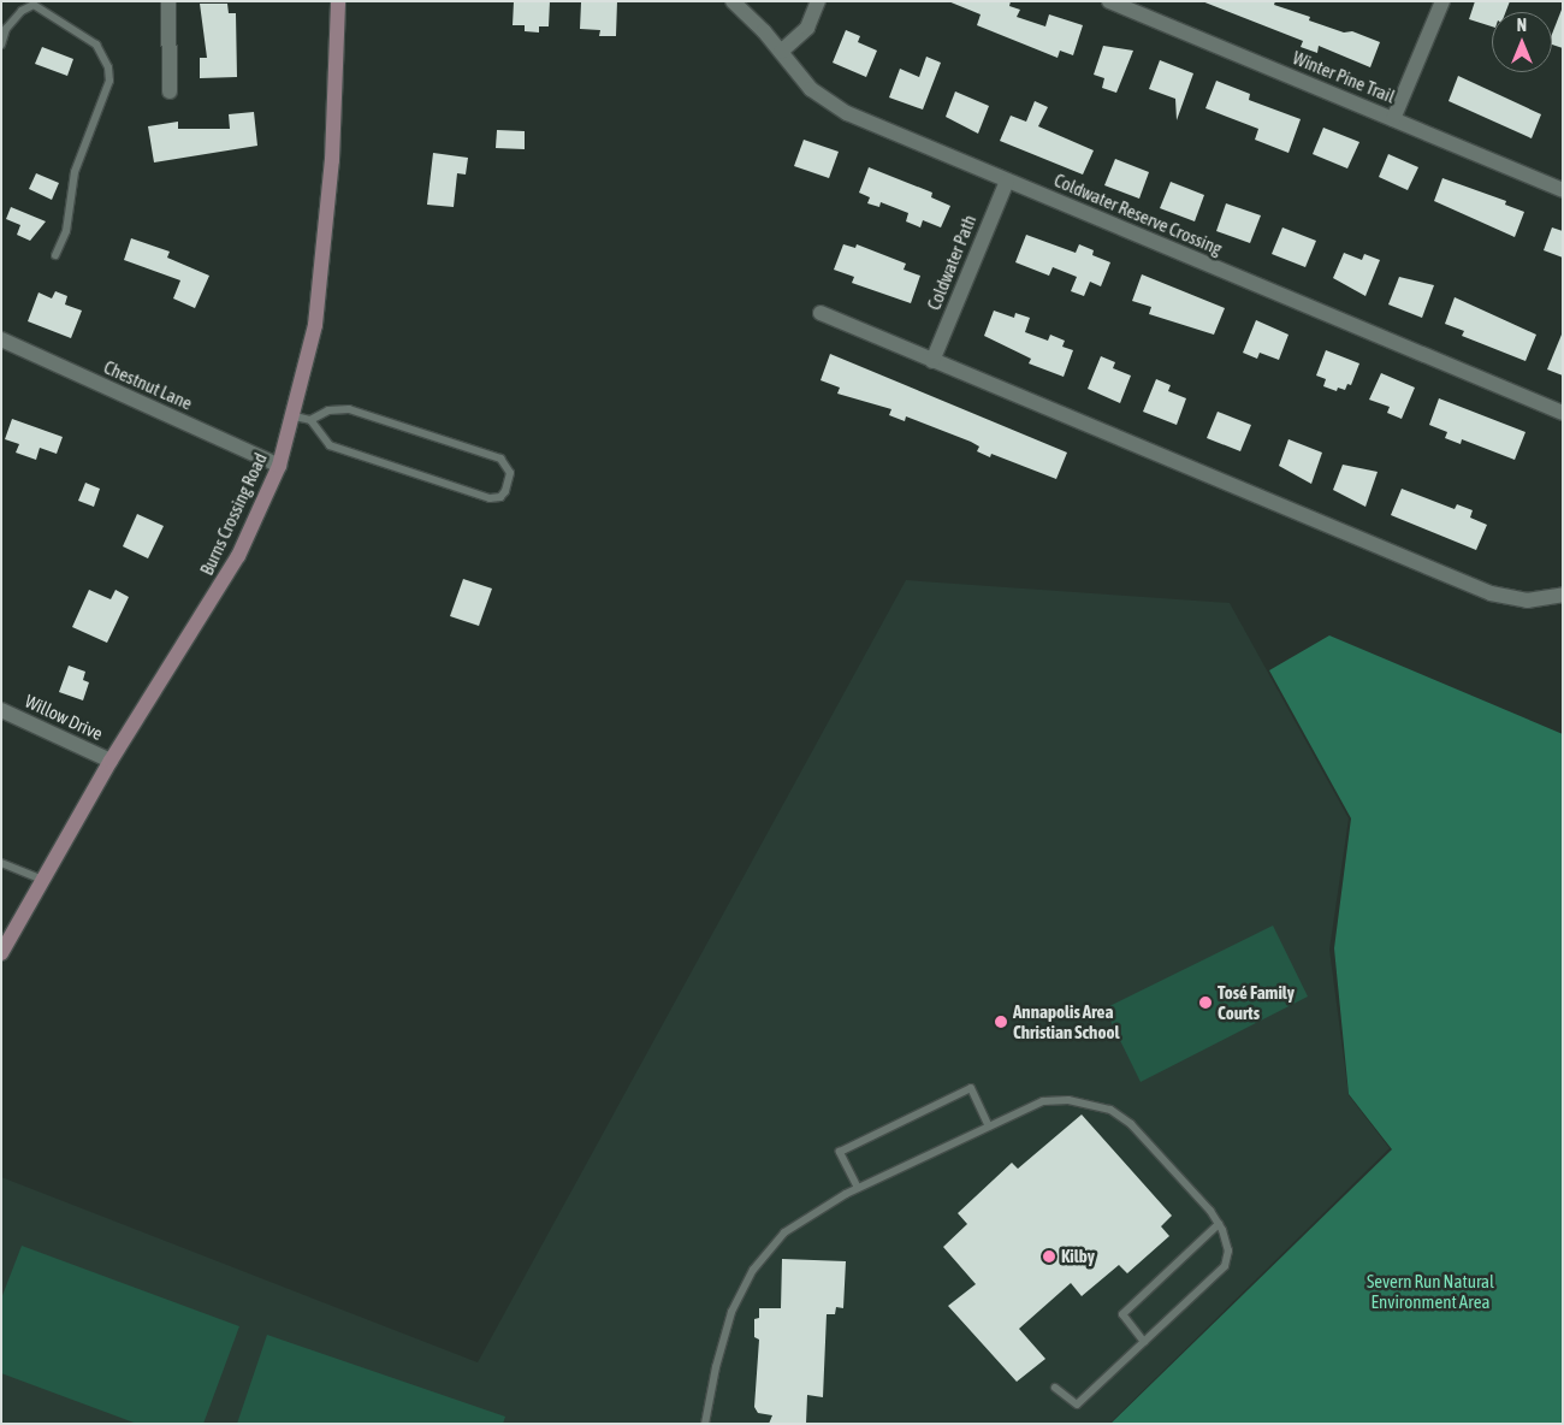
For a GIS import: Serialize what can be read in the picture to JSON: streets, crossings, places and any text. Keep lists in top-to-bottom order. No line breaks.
{"streets":{"street":["Winter Pine Trail","Coldwater Reserve Crossing","Coldwater Path","Chestnut Lane","Burns Crossing Road","Willow Drive"]},"crossings":[["Coldwater Reserve Crossing","Coldwater Path"],["Chestnut Lane","Burns Crossing Road"],["Burns Crossing Road","Willow Drive"]],"parks":["Severn Run Natural Environment Area"],"places":["Tosé Family Courts","Annapolis Area Christian School","Kilby"],"north":"top"}
